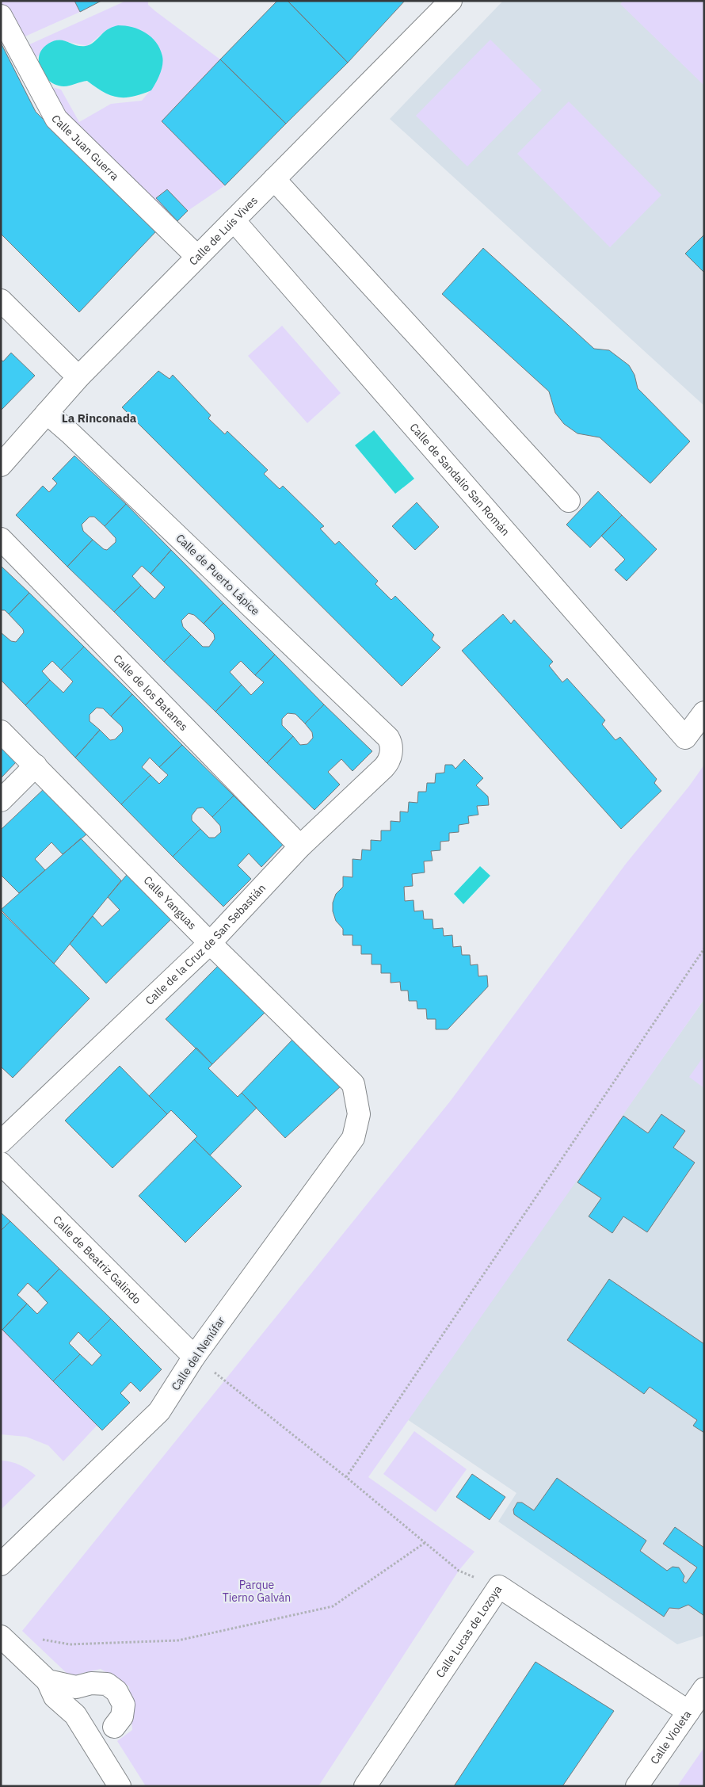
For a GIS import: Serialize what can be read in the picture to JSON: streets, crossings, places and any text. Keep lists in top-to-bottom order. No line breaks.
{"streets":{"street":["Calle Juan Guerra","Calle de Luis Vives","Calle de Sandalio San Román","Calle de Puerto Lápice","Calle de los Batanes","Calle Yanguas","Calle de la Cruz de San Sebastián","Calle de Beatriz Galindo","Calle del Nenúfar","Calle Lucas de Lozoya","Calle Violeta"]},"crossings":[["Calle Juan Guerra","Calle de Luis Vives"],["Calle de Luis Vives","Calle de Sandalio San Román"],["Calle de Luis Vives","Calle de Puerto Lápice"],["Calle de Puerto Lápice","Calle de la Cruz de San Sebastián"],["Calle de los Batanes","Calle de la Cruz de San Sebastián"],["Calle Yanguas","Calle de la Cruz de San Sebastián"],["Calle Yanguas","Calle del Nenúfar"],["Calle de Beatriz Galindo","Calle del Nenúfar"],["Calle Lucas de Lozoya","Calle Violeta"]],"districts":["La Rinconada"],"parks":["Parque Tierno Galván"]}
